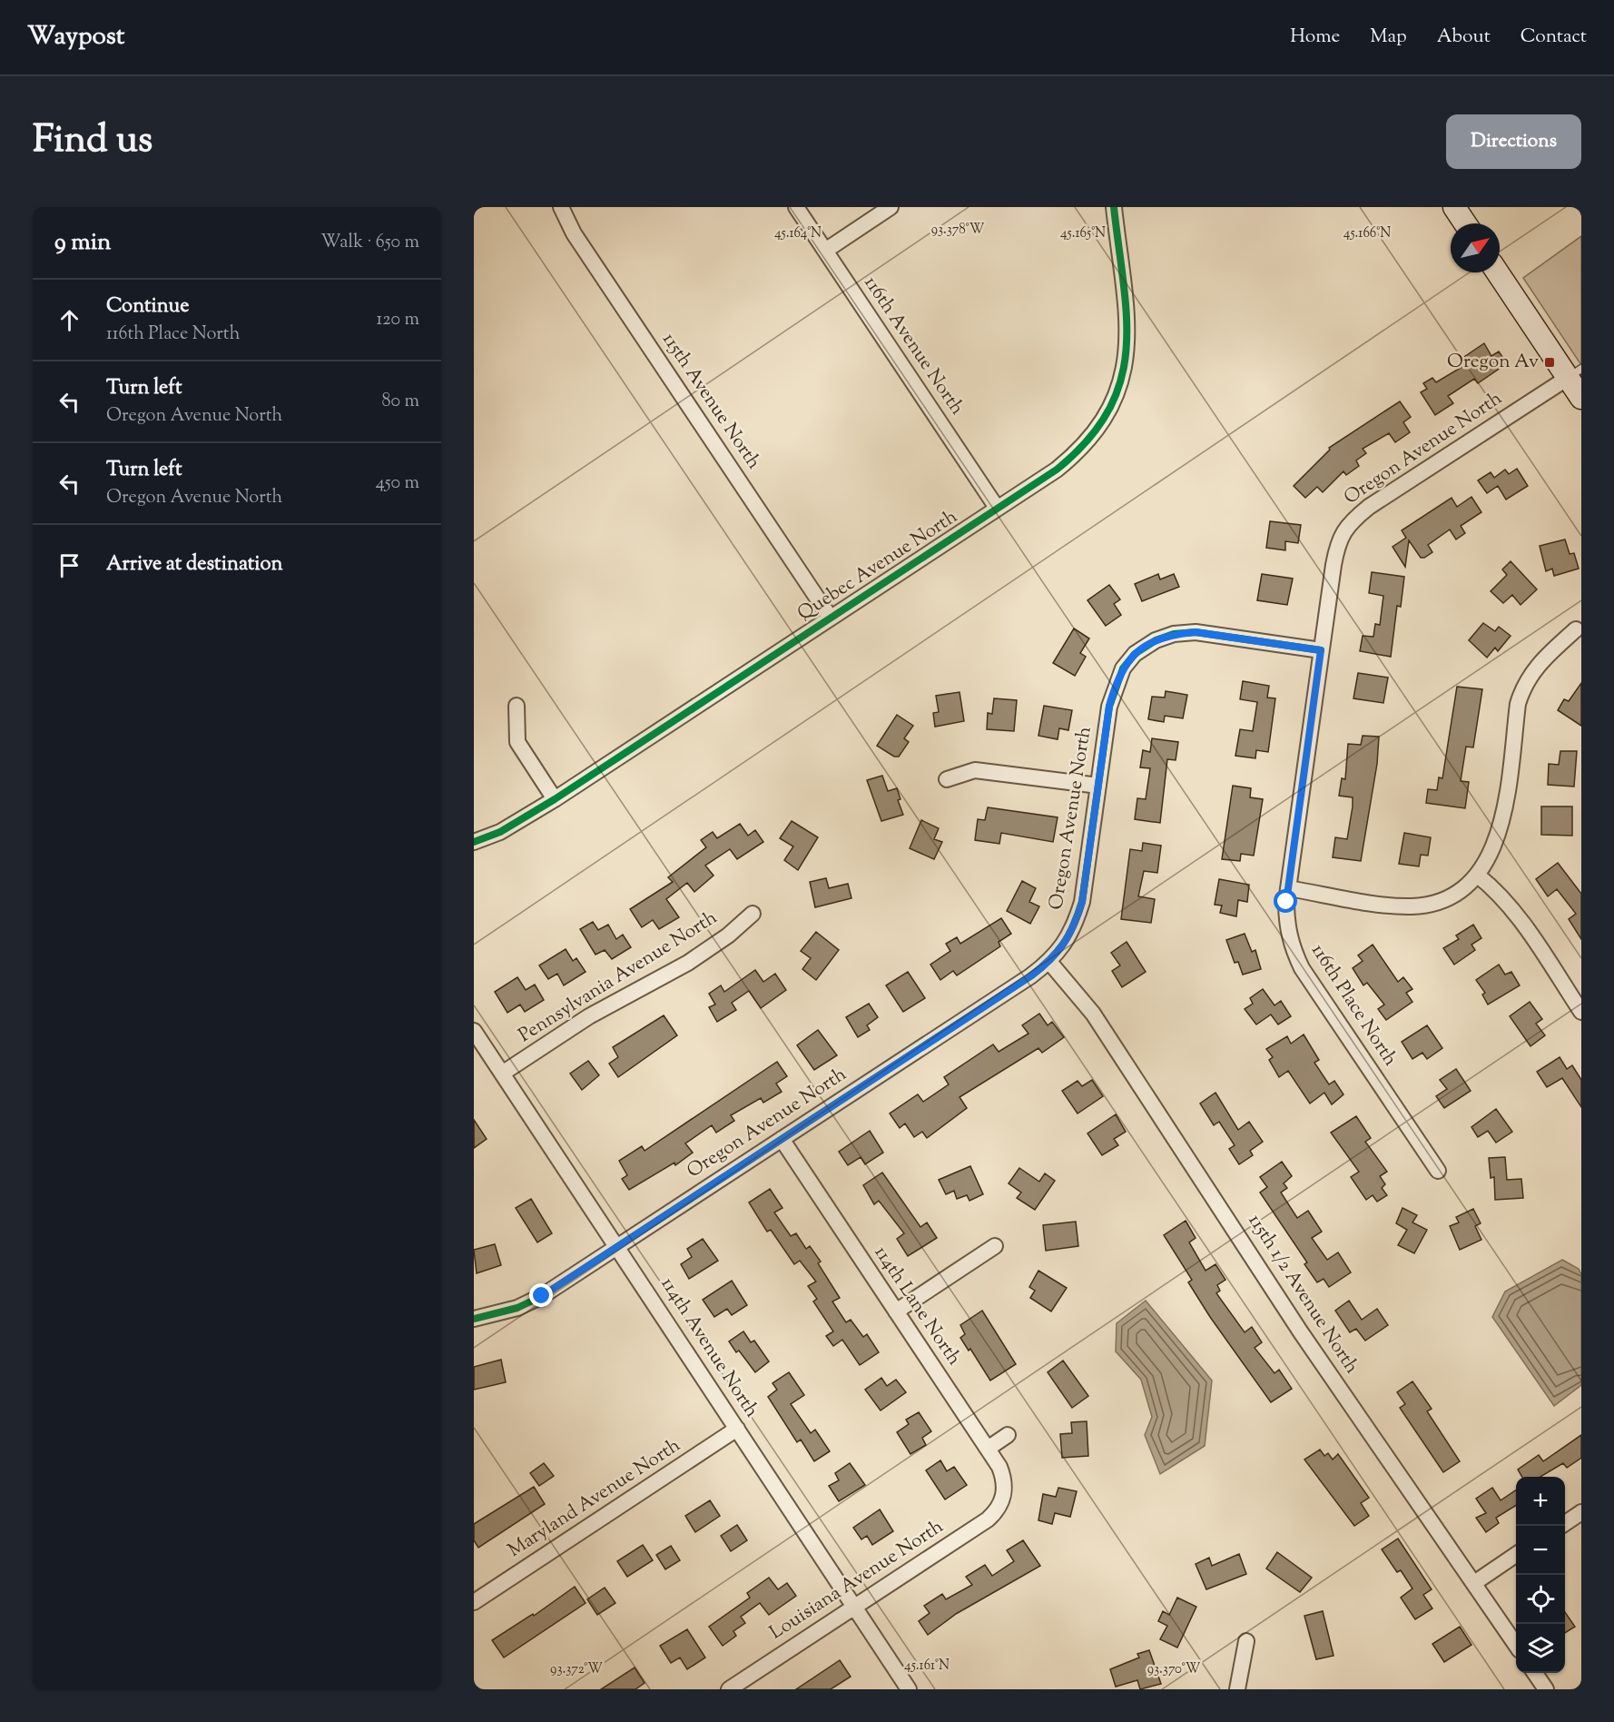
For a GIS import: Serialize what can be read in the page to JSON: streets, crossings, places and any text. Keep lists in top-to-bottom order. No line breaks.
{"streets":{"street":["116th Avenue North","115th Avenue North","Oregon Avenue North","Quebec Avenue North","Pennsylvania Avenue North","116th Place North","115th 1/2 Avenue North","114th Lane North","114th Avenue North","Maryland Avenue North","Louisiana Avenue North"]},"crossings":[["116th Avenue North","Quebec Avenue North"],["115th Avenue North","Quebec Avenue North"],["Oregon Avenue North","116th Place North"],["Oregon Avenue North","115th 1/2 Avenue North"],["Oregon Avenue North","114th Lane North"],["Oregon Avenue North","114th Avenue North"],["Pennsylvania Avenue North","114th Avenue North"],["114th Lane North","Louisiana Avenue North"],["114th Avenue North","Maryland Avenue North"],["114th Avenue North","Louisiana Avenue North"]],"places":{"transit":["Oregon Av"]},"north":"top right","page":{"header":"Waypost","nav":["Home","Map","About","Contact"],"title":"Find us","buttons":"Directions","heading":["9 min","Walk · 650 m"],"list":[["Continue","116th Place North","120 m"],["Turn left","Oregon Avenue North","80 m"],["Turn left","Oregon Avenue North","450 m"],"Arrive at destination"],"map_buttons":["+","−"]},"coordinates":["93.378°W","45.166°N","45.164°N","45.165°N","45.161°N","93.372°W","93.370°W"]}
